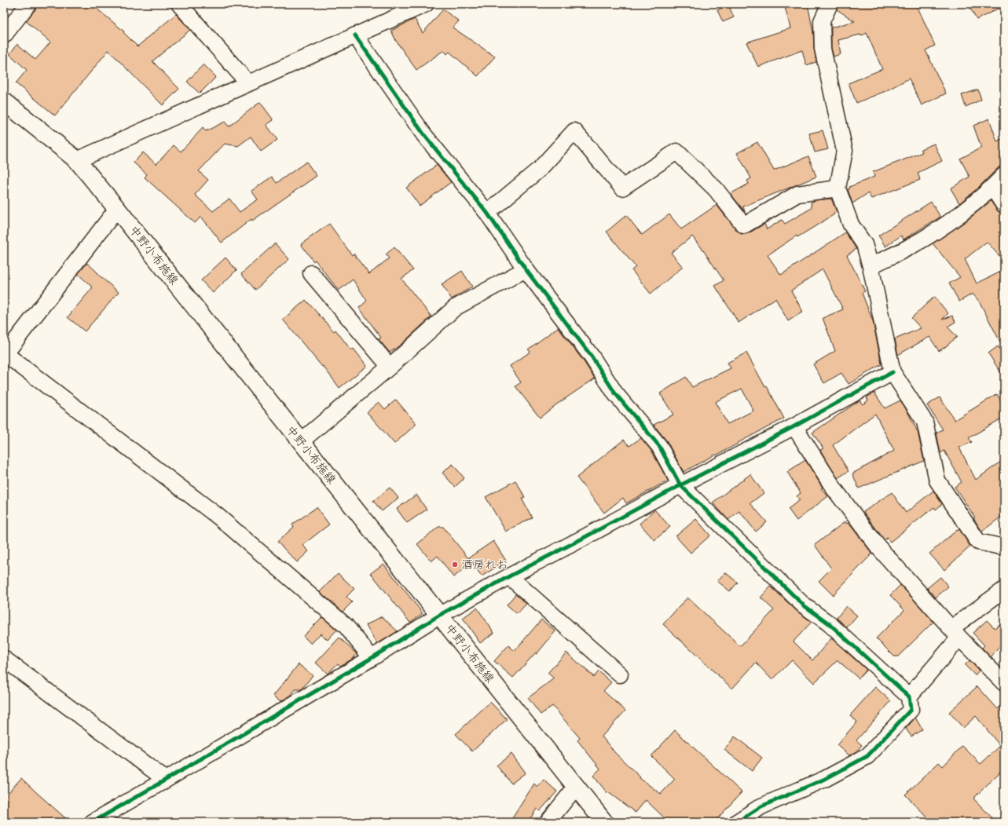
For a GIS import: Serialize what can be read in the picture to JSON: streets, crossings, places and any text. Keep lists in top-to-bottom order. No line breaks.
{"streets":{"main road":["中野小布施線"]},"places":["酒房れお"]}
